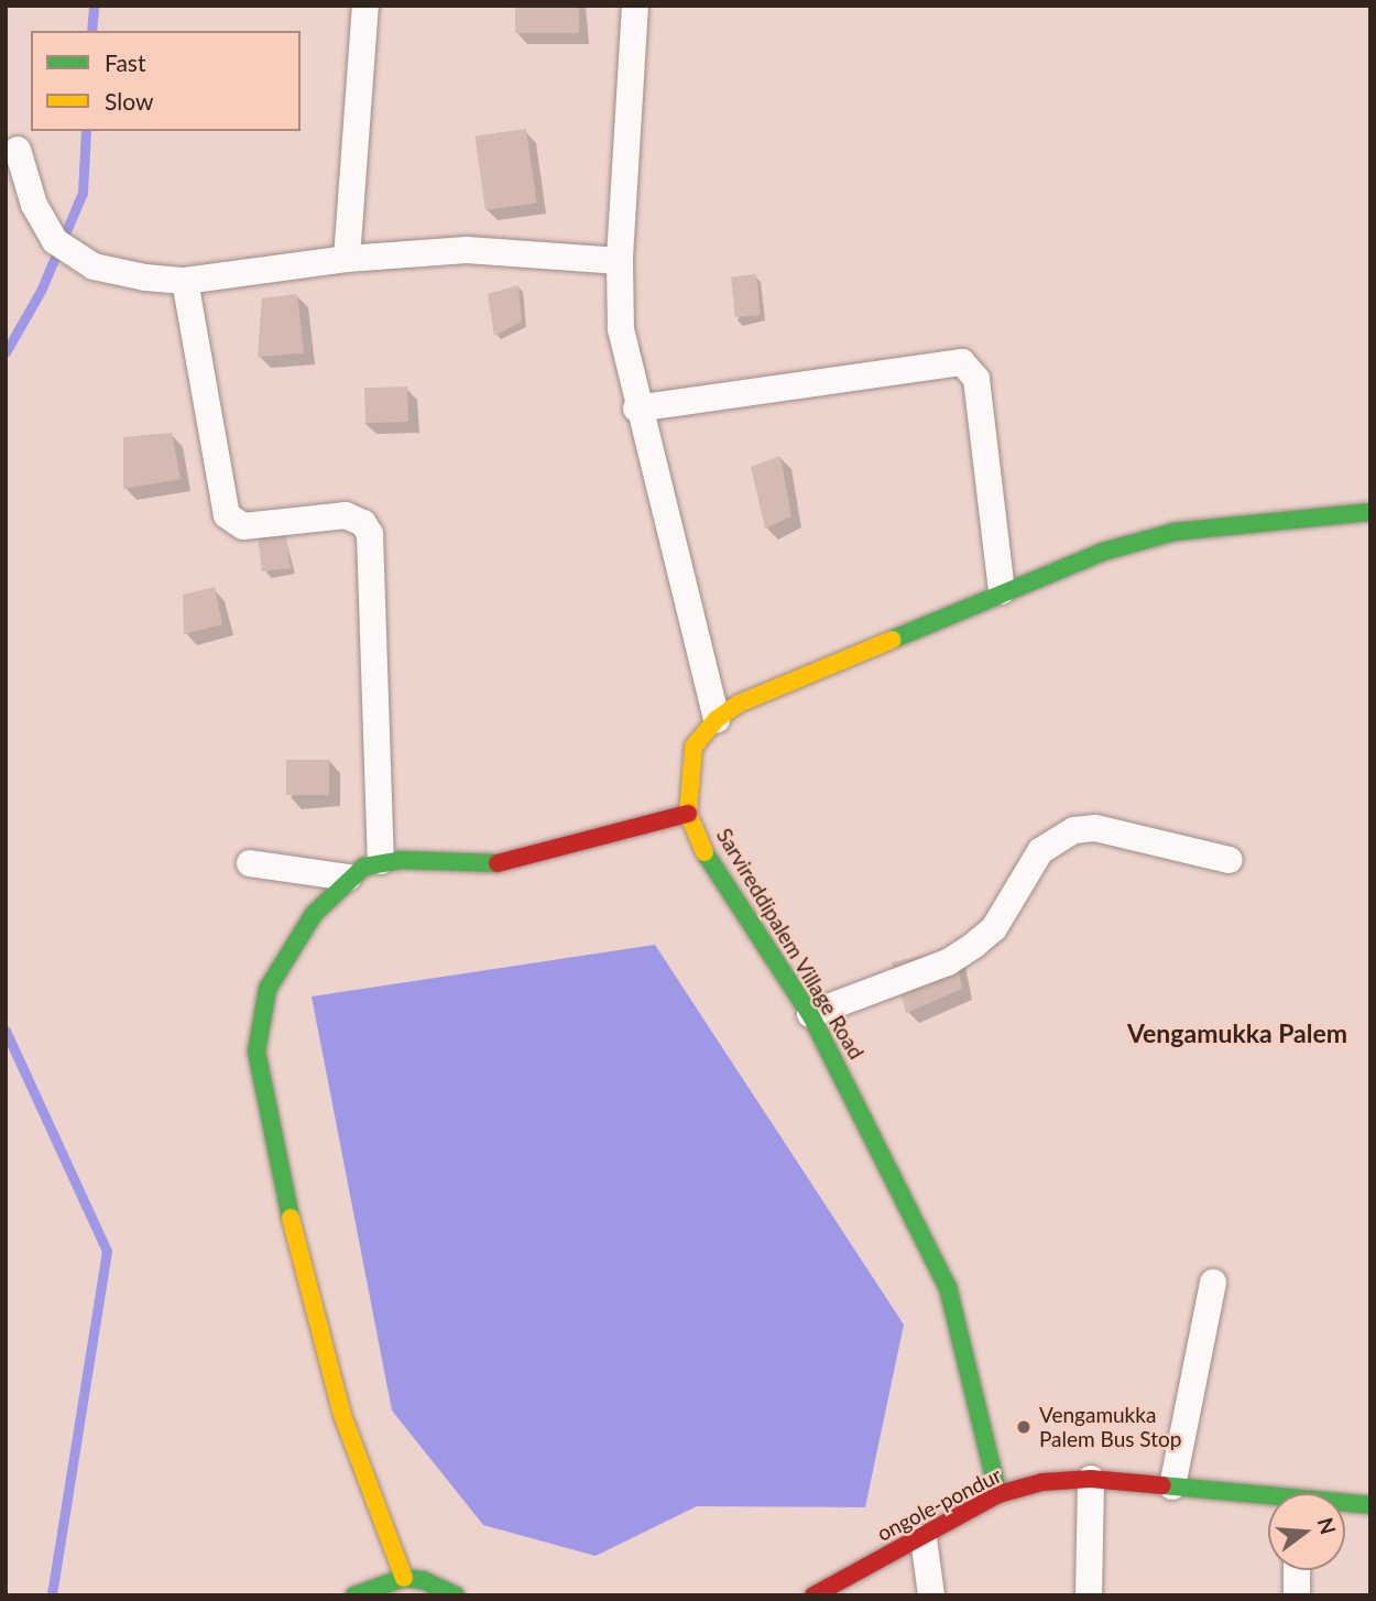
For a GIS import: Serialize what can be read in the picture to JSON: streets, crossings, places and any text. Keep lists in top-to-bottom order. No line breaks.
{"streets":{"street":["Sarvireddipalem Village Road","ongole-pondur"]},"crossings":[["Sarvireddipalem Village Road","ongole-pondur"]],"districts":["Vengamukka Palem"],"places":["Vengamukka Palem Bus Stop"],"legend":["Fast","Slow"],"north":"right"}
